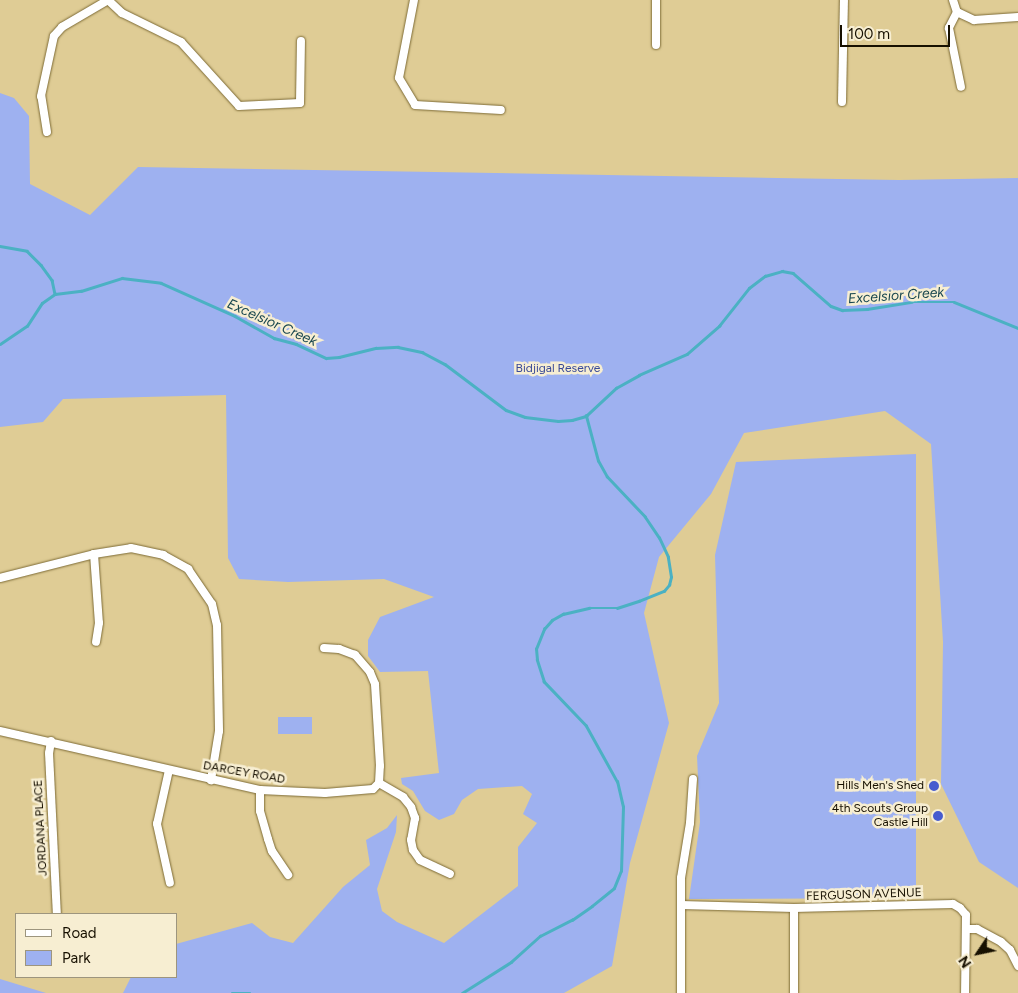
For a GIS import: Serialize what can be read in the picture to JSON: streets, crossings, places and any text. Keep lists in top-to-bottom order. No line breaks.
{"streets":{"street":["DARCEY ROAD","JORDANA PLACE","FERGUSON AVENUE"]},"crossings":[["DARCEY ROAD","JORDANA PLACE"]],"water":["Excelsior Creek"],"parks":["Bidjigal Reserve"],"places":["Hills Men's Shed","4th Scouts Group Castle Hill"],"legend":["Road","Park"],"scale_bar":"100 m","north":"bottom left"}
